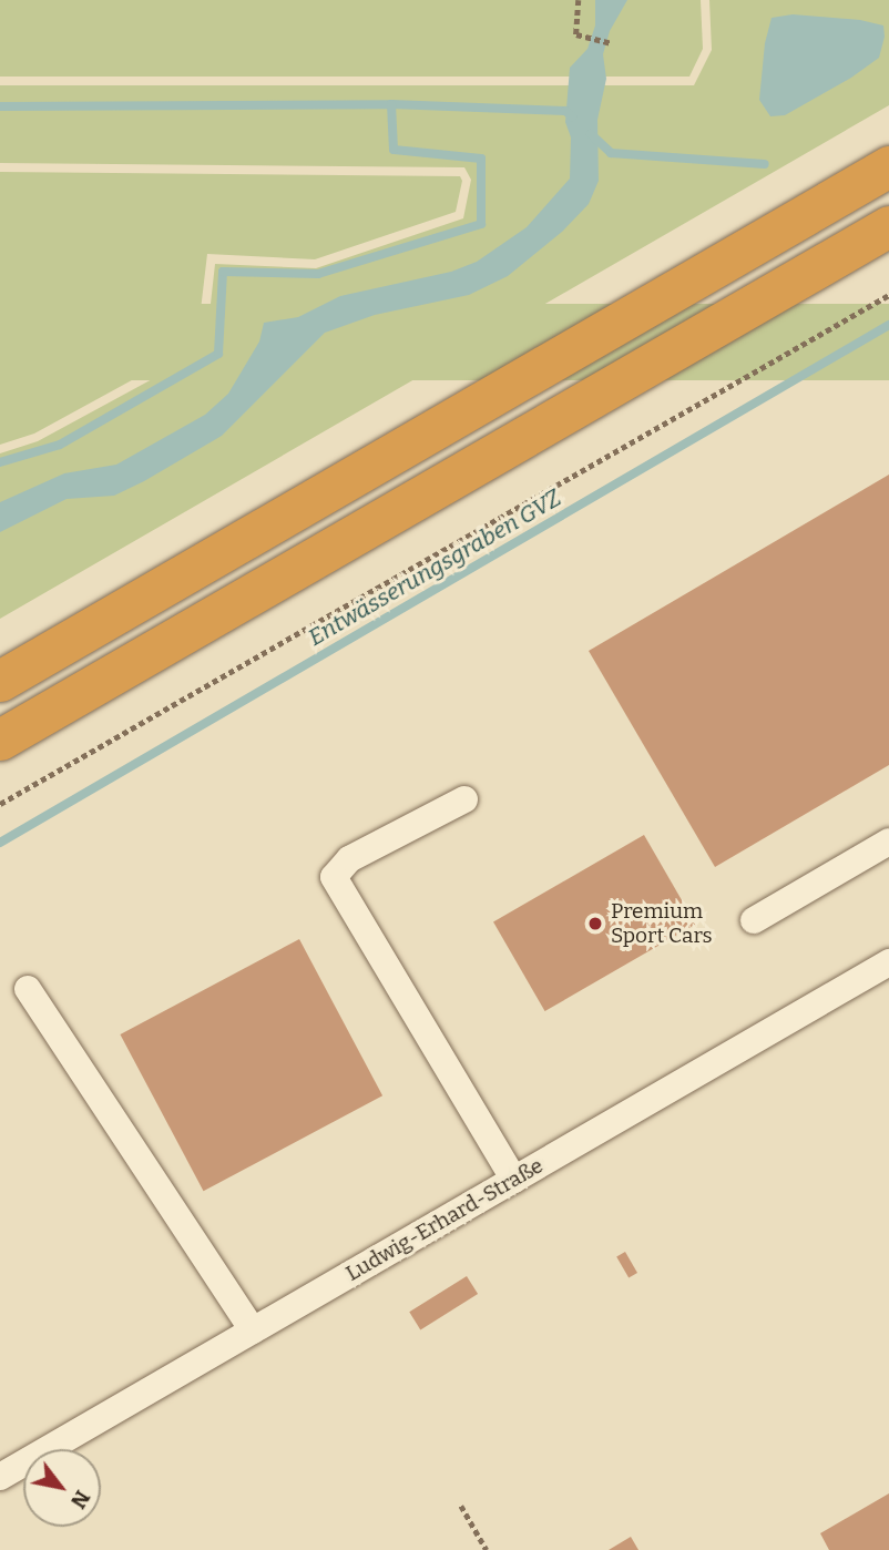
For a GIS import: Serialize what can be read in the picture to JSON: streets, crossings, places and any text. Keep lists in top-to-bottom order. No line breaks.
{"streets":{"street":["Ludwig-Erhard-Straße"]},"water":["Entwässerungsgraben GVZ"],"places":["Premium Sport Cars"],"north":"bottom right"}
